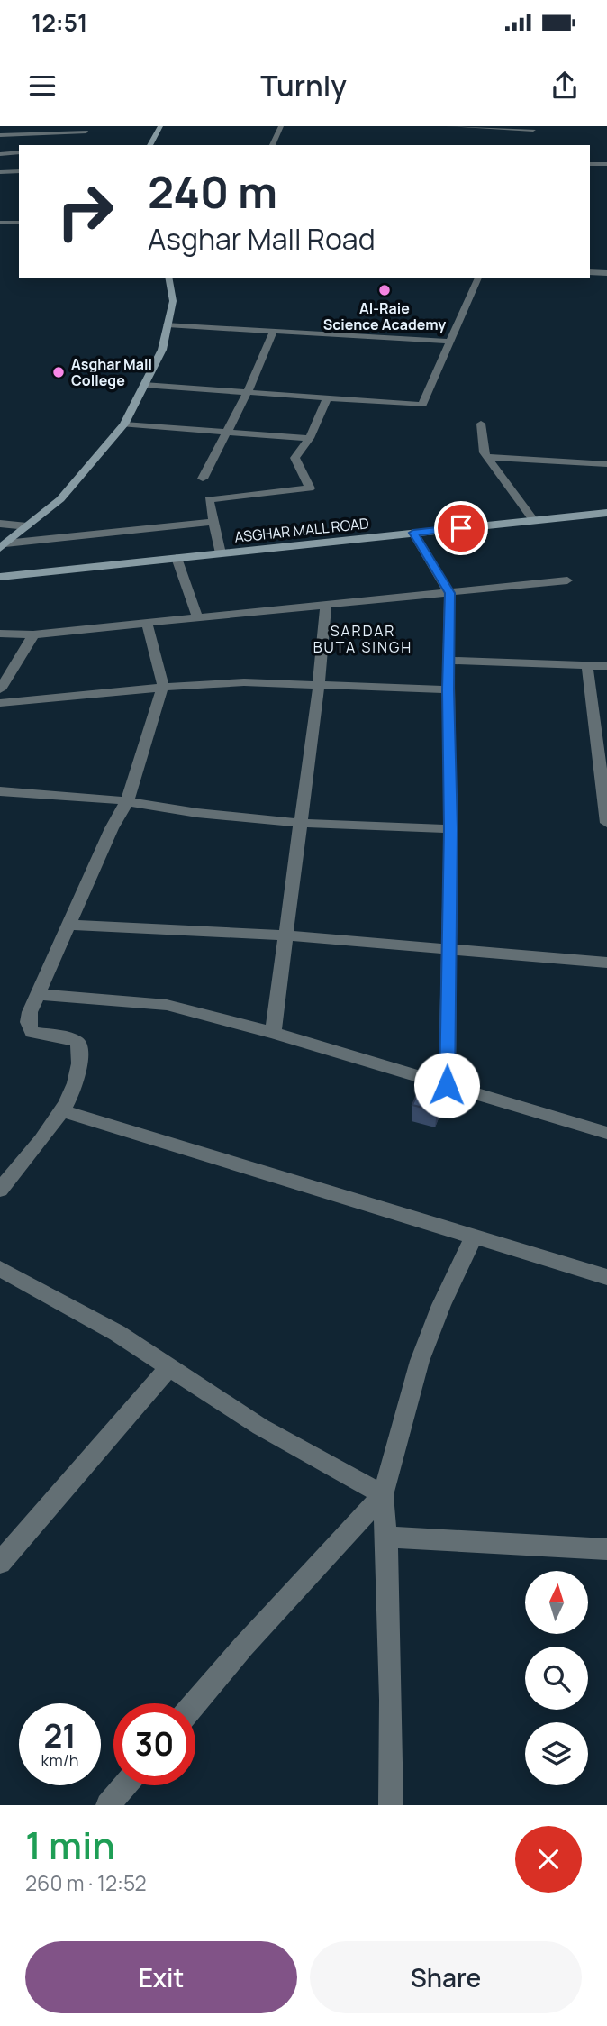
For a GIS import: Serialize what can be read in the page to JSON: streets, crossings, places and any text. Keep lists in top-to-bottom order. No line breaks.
{"streets":{"street":["ASGHAR MALL ROAD"]},"districts":["SARDAR BUTA SINGH"],"places":["Al-Raie Science Academy","Asghar Mall College"],"north":"top","page":{"status":"12:51","header":"Turnly","turn":["240 m","Asghar Mall Road"],"speed":"21 km/h","limit":"30","heading":["1 min","260 m · 12:52"],"buttons":["Exit","Share"]}}
